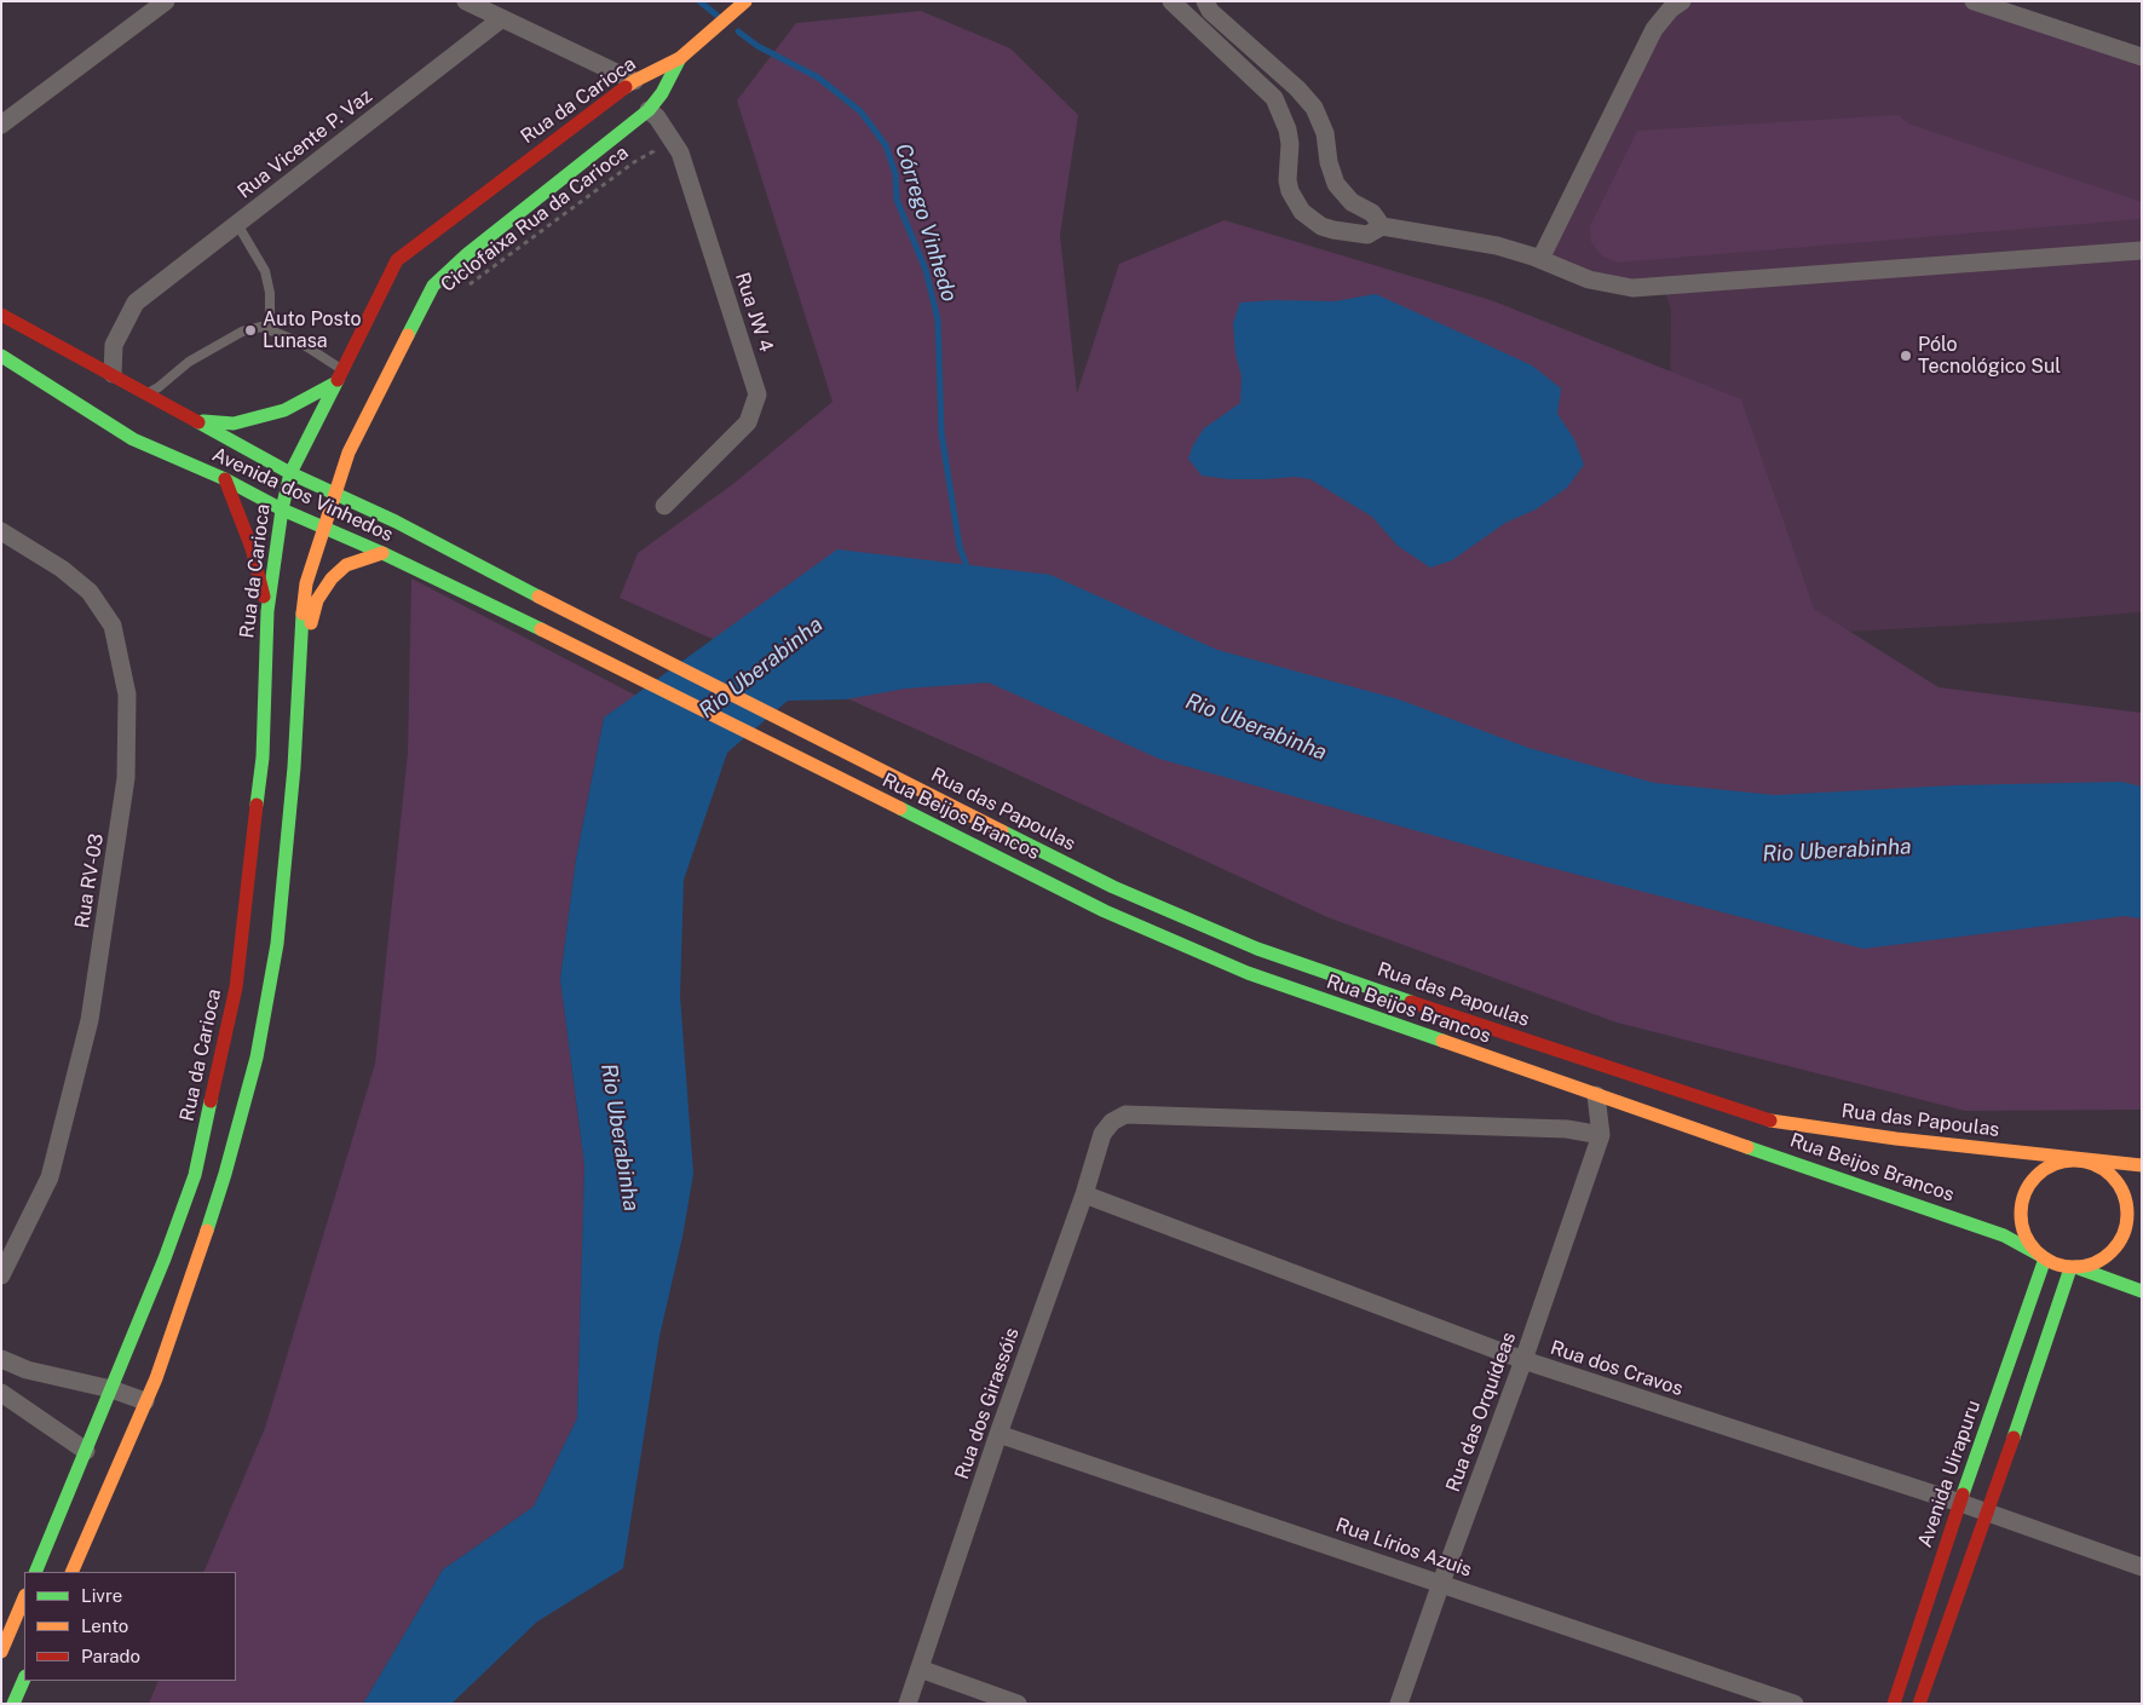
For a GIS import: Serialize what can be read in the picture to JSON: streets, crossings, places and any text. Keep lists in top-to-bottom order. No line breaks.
{"streets":{"main road":["Rua da Carioca","Avenida dos Vinhedos","Rua das Papoulas","Rua Beijos Brancos","Avenida Uirapuru"],"street":["Rua Vicente P. Vaz","Rua JW 4","Rua RV-03","Rua dos Cravos","Rua dos Girassóis","Rua das Orquídeas","Rua Lírios Azuis"],"path":["Ciclofaixa Rua da Carioca"]},"crossings":[["Rua da Carioca","Ciclofaixa Rua da Carioca"],["Rua da Carioca","Rua JW 4"],["Rua da Carioca","Avenida dos Vinhedos"],["Rua Vicente P. Vaz","Avenida dos Vinhedos"],["Ciclofaixa Rua da Carioca","Rua JW 4"],["Avenida dos Vinhedos","Rua das Papoulas"],["Avenida dos Vinhedos","Rua Beijos Brancos"],["Rua das Papoulas","Rua Beijos Brancos"],["Rua das Papoulas","Avenida Uirapuru"],["Rua Beijos Brancos","Rua das Orquídeas"],["Rua Beijos Brancos","Avenida Uirapuru"],["Rua dos Cravos","Rua dos Girassóis"],["Rua dos Cravos","Rua das Orquídeas"],["Rua dos Cravos","Avenida Uirapuru"],["Rua dos Girassóis","Rua das Orquídeas"],["Rua dos Girassóis","Rua Lírios Azuis"],["Rua das Orquídeas","Rua Lírios Azuis"]],"water":["Córrego Vinhedo","Rio Uberabinha"],"places":["Auto Posto Lunasa","Pólo Tecnológico Sul"],"legend":["Livre","Lento","Parado"]}
